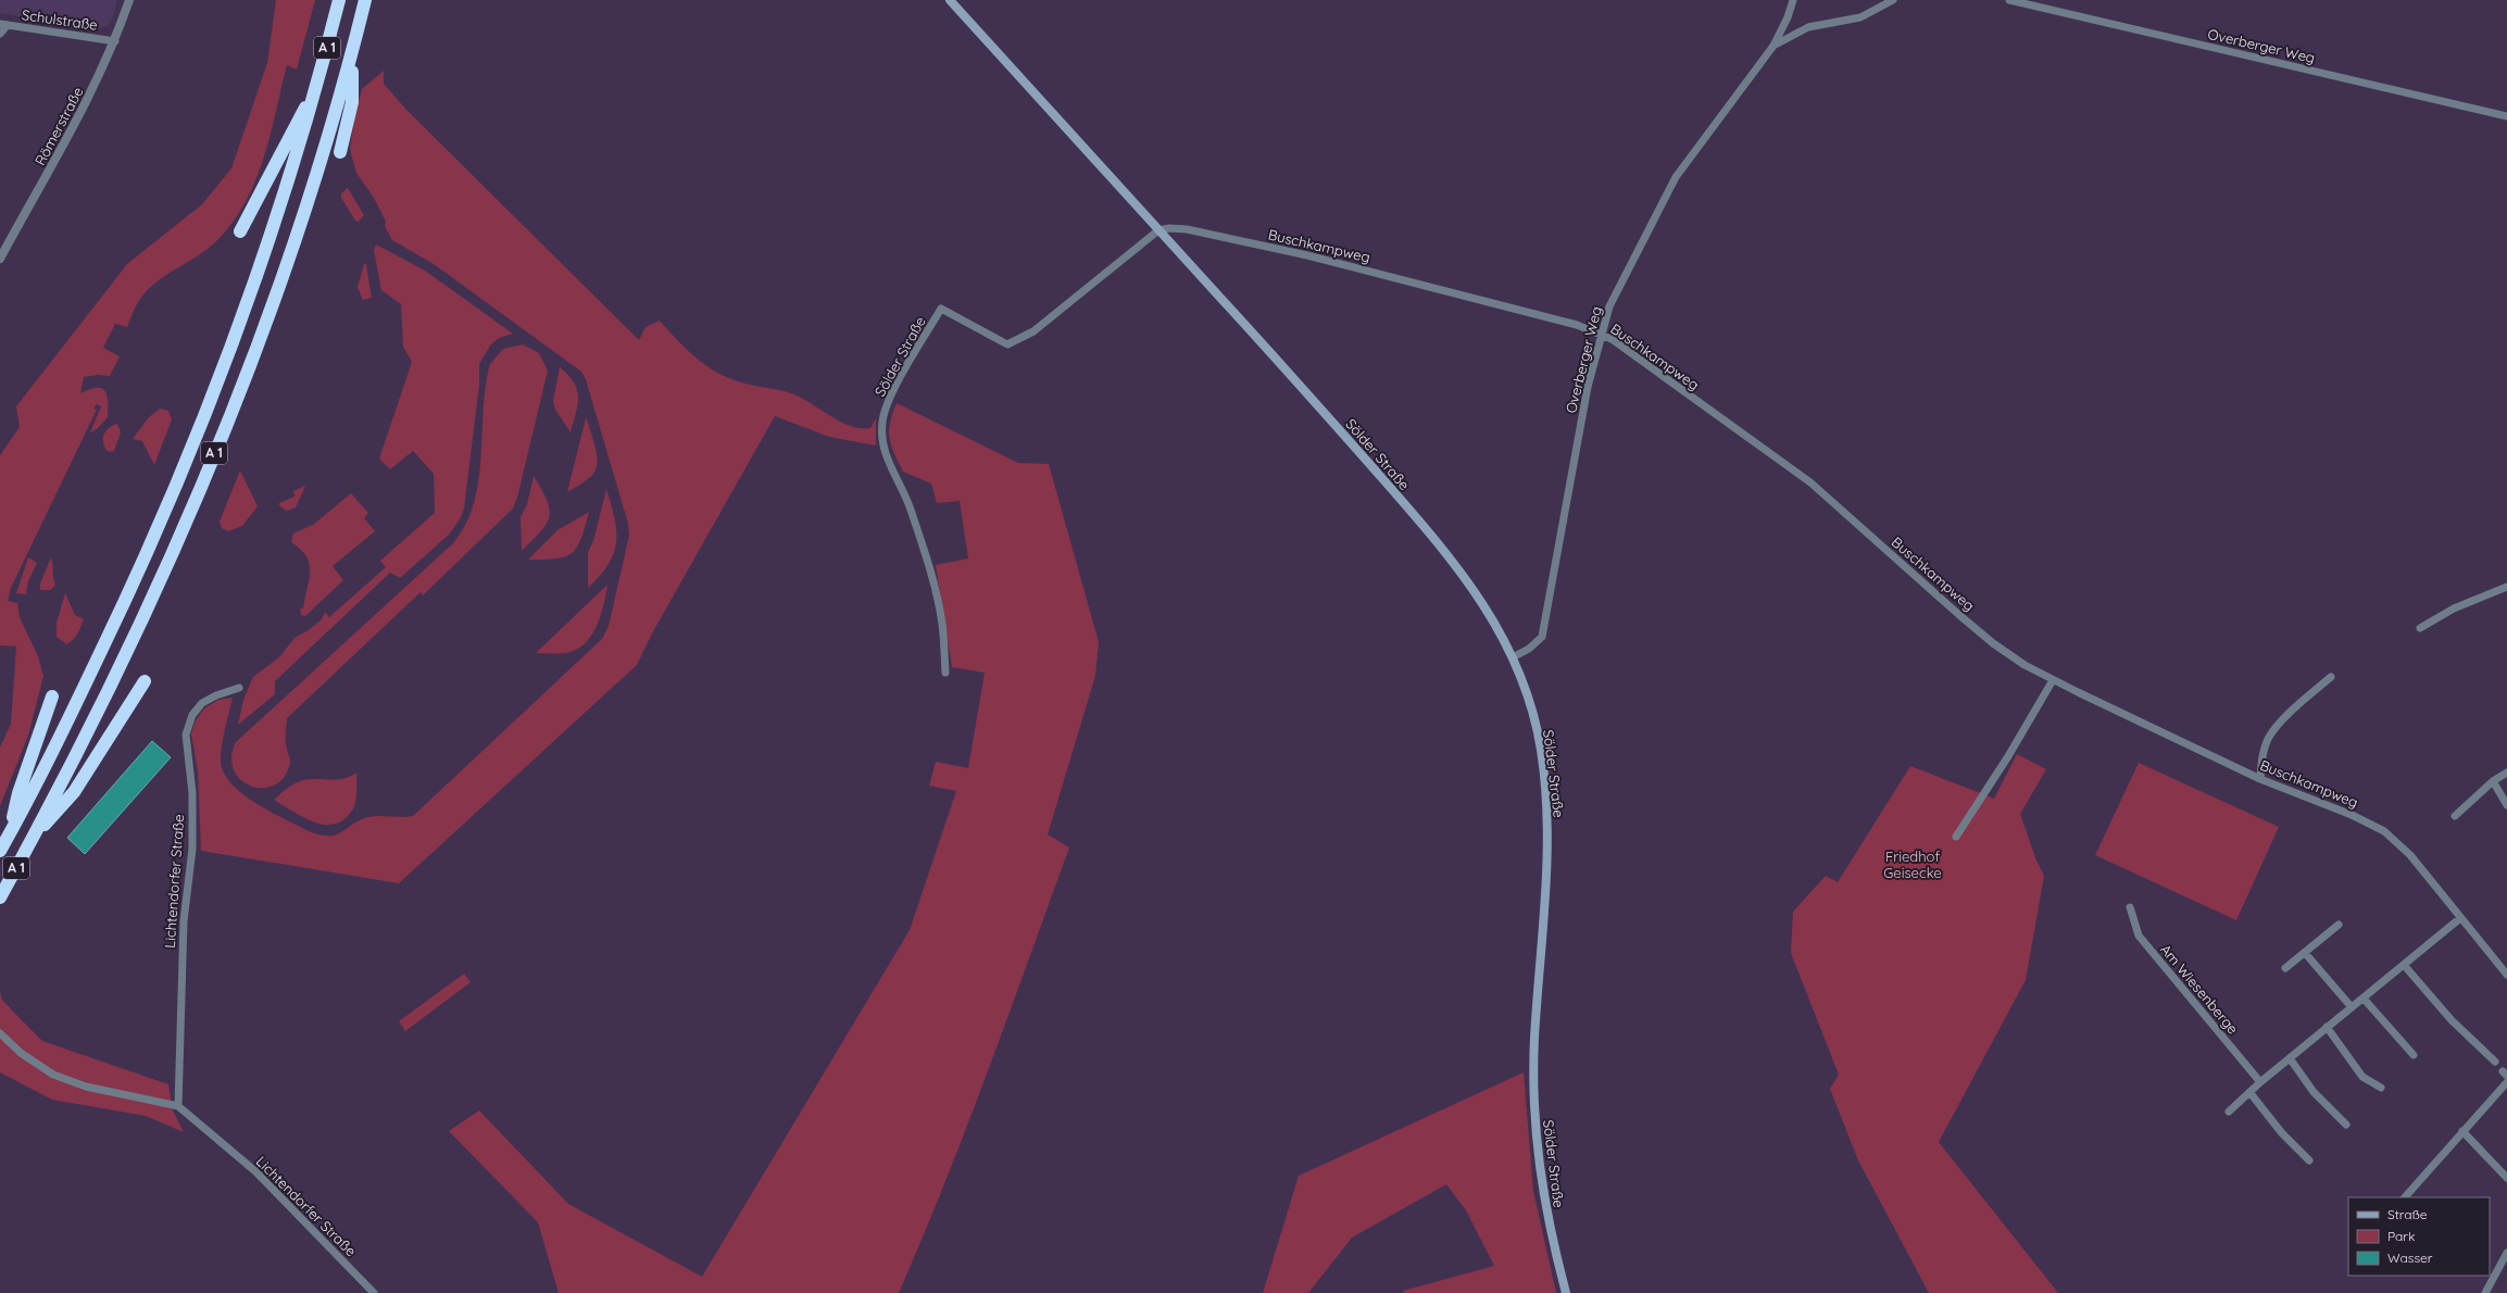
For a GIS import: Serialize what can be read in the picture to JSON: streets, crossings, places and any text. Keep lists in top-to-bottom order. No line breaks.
{"streets":{"highway":["A 1"],"main road":["Sölder Straße"],"street":["Schulstraße","Overberger Weg","Römerstraße","Buschkampweg","Lichtendorfer Straße","Am Wiesenberge"]},"crossings":[["Schulstraße","Römerstraße"],["Overberger Weg","Buschkampweg"],["Overberger Weg","Sölder Straße"],["Buschkampweg","Sölder Straße"]],"parks":["Friedhof Geisecke"],"legend":["Straße","Park","Wasser"]}
